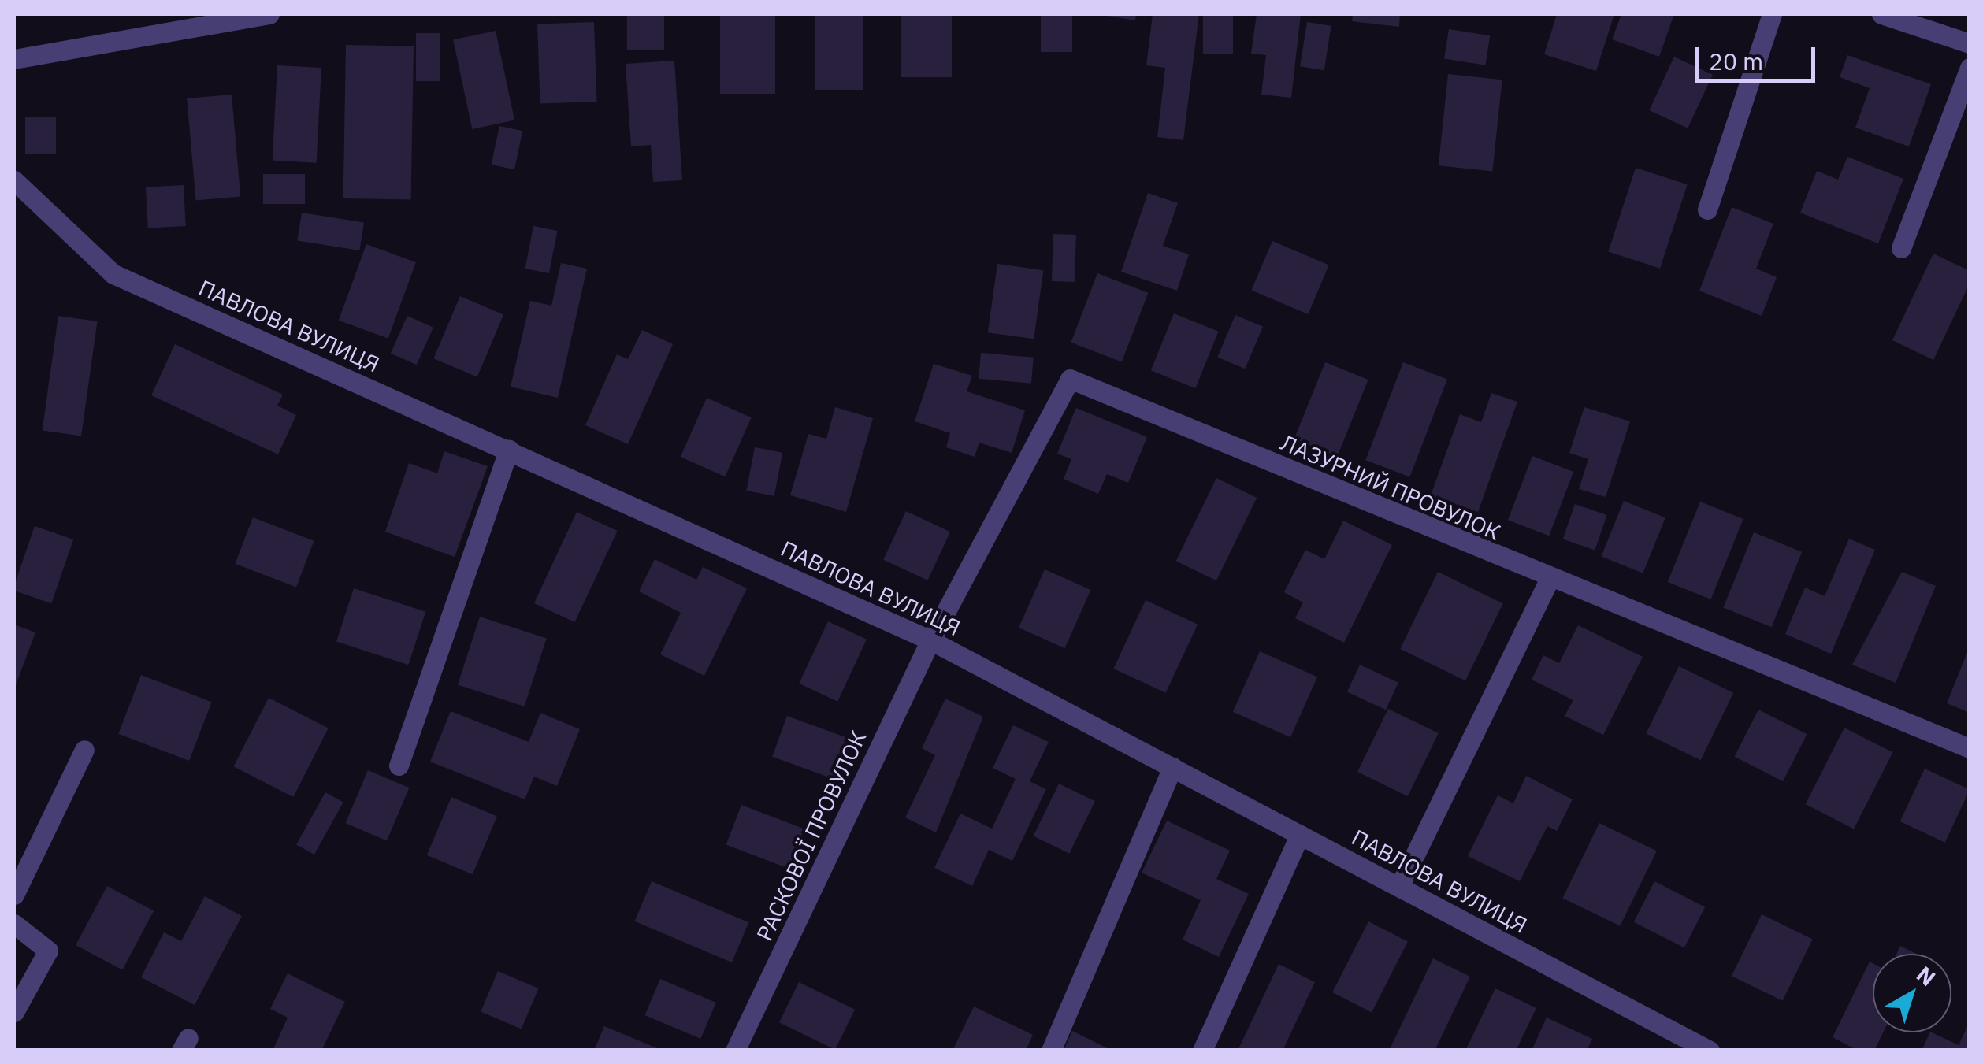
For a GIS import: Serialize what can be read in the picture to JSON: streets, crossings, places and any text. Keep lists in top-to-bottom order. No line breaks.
{"streets":{"street":["ПАВЛОВА ВУЛИЦЯ","ЛАЗУРНИЙ ПРОВУЛОК","РАСКОВОЇ ПРОВУЛОК"]},"crossings":[["ПАВЛОВА ВУЛИЦЯ","ЛАЗУРНИЙ ПРОВУЛОК"],["ПАВЛОВА ВУЛИЦЯ","РАСКОВОЇ ПРОВУЛОК"],["ЛАЗУРНИЙ ПРОВУЛОК","РАСКОВОЇ ПРОВУЛОК"]],"scale_bar":"20 m","north":"top right"}
